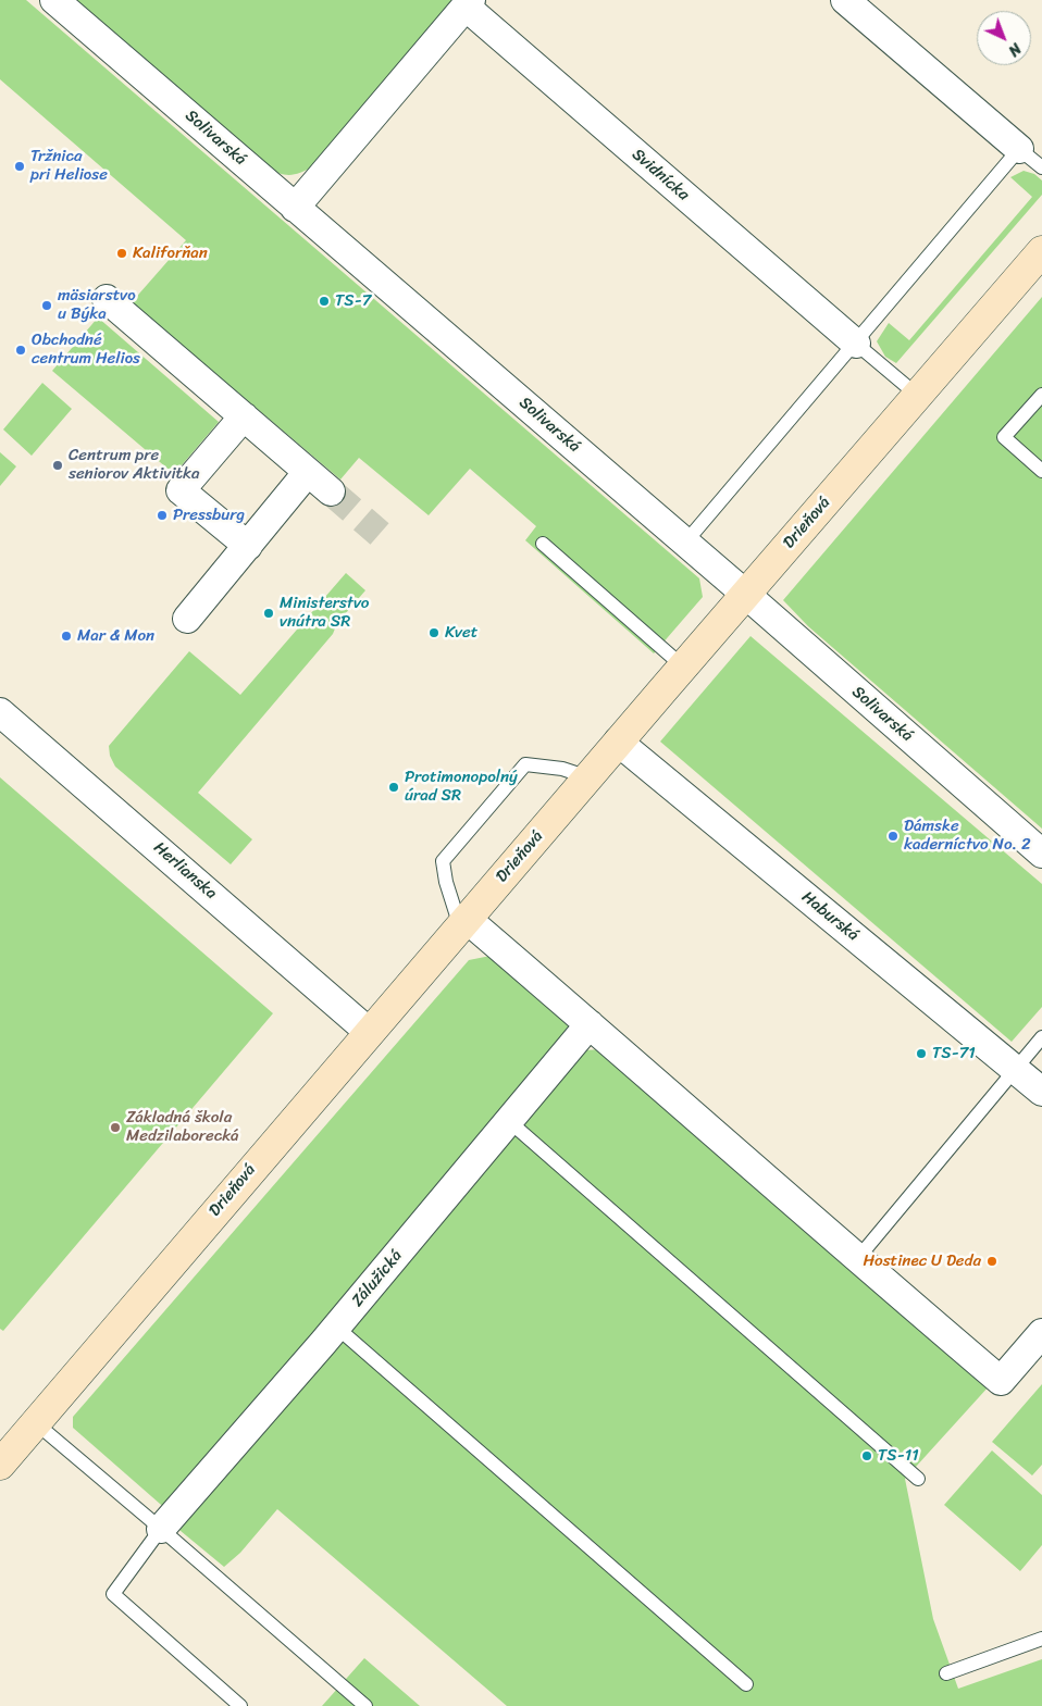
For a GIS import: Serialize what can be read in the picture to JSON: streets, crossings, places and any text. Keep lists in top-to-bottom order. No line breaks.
{"streets":{"street":["Solivarská","Svidnícka","Drieňová","Herlianska","Haburská","Zálužická"]},"crossings":[["Solivarská","Svidnícka"],["Solivarská","Drieňová"],["Drieňová","Herlianska"],["Drieňová","Haburská"]],"places":["Tržnica pri Heliose","Kaliforňan","TS-7","mäsiarstvo u Býka","Obchodné centrum Helios","Centrum pre seniorov Aktivitka","Pressburg","Ministerstvo vnútra SR","Kvet","Mar & Mon","Protimonopolný úrad SR","Dámske kaderníctvo No. 2","TS-71","Základná škola Medzilaborecká","Hostinec U Deda","TS-11"],"north":"bottom right"}
